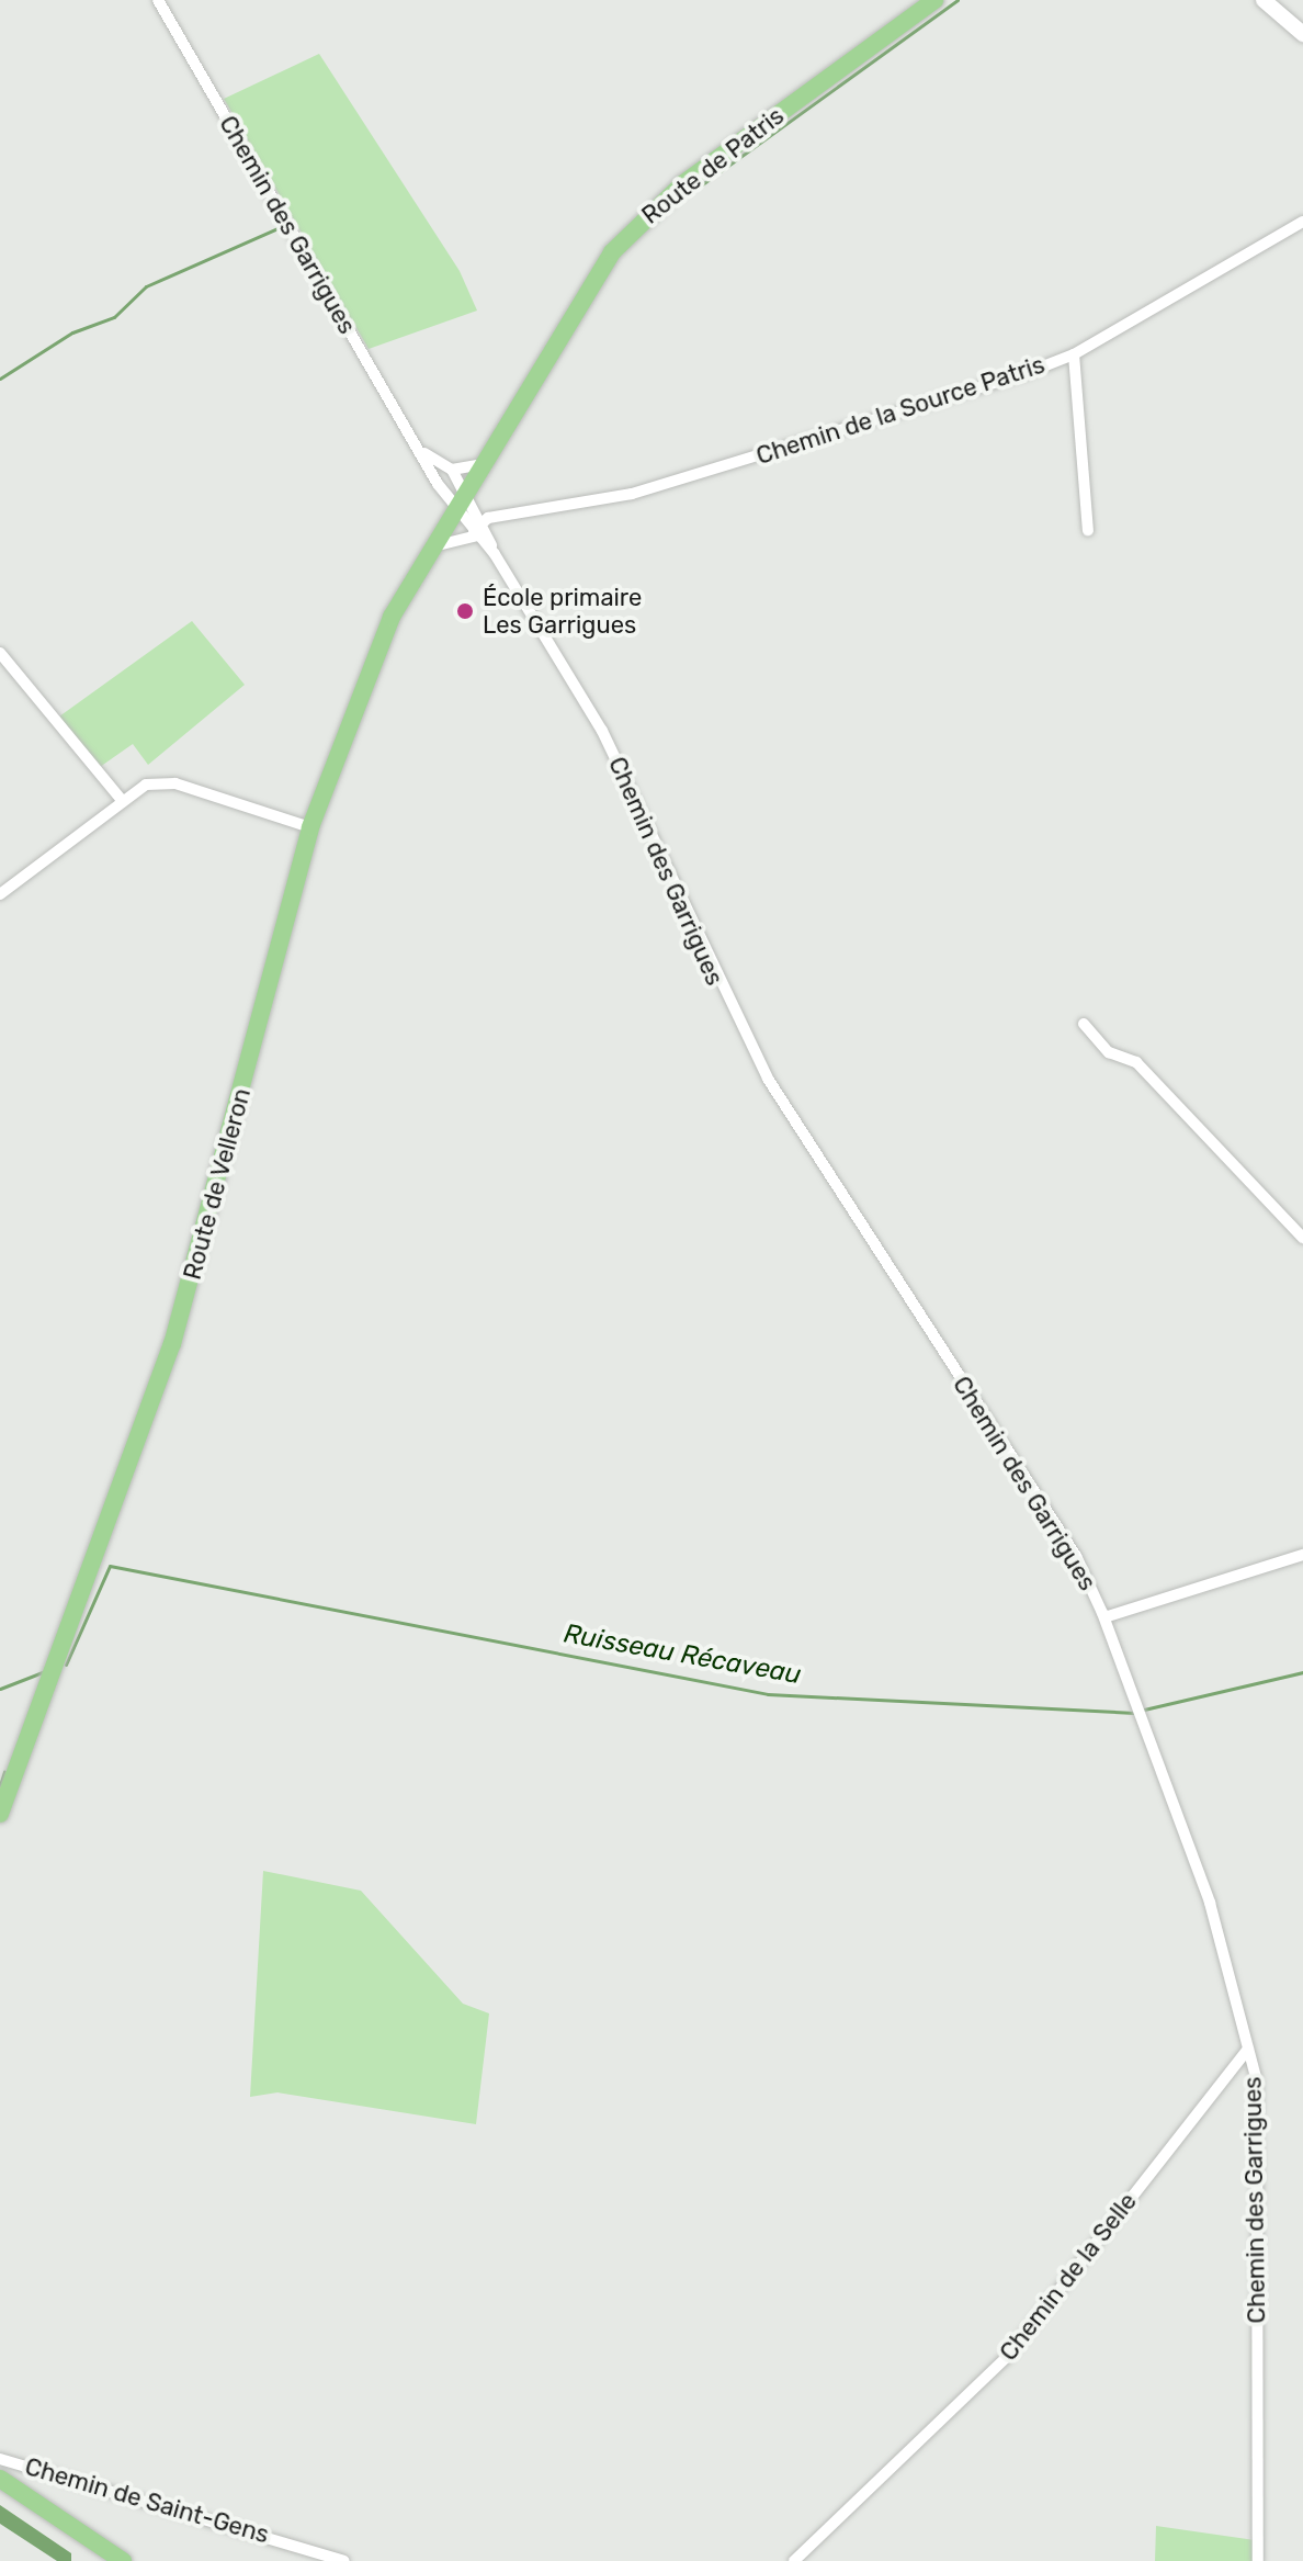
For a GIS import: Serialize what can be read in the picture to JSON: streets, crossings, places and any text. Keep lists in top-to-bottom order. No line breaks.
{"streets":{"main road":["Route de Patris","Route de Velleron"],"street":["Chemin des Garrigues","Chemin de la Source Patris","Chemin de la Selle","Chemin de Saint-Gens"]},"crossings":[["Route de Patris","Chemin des Garrigues"],["Route de Patris","Route de Velleron"],["Chemin des Garrigues","Chemin de la Source Patris"],["Chemin des Garrigues","Chemin de la Selle"]],"water":["Ruisseau Récaveau"],"places":["École primaire Les Garrigues"]}
